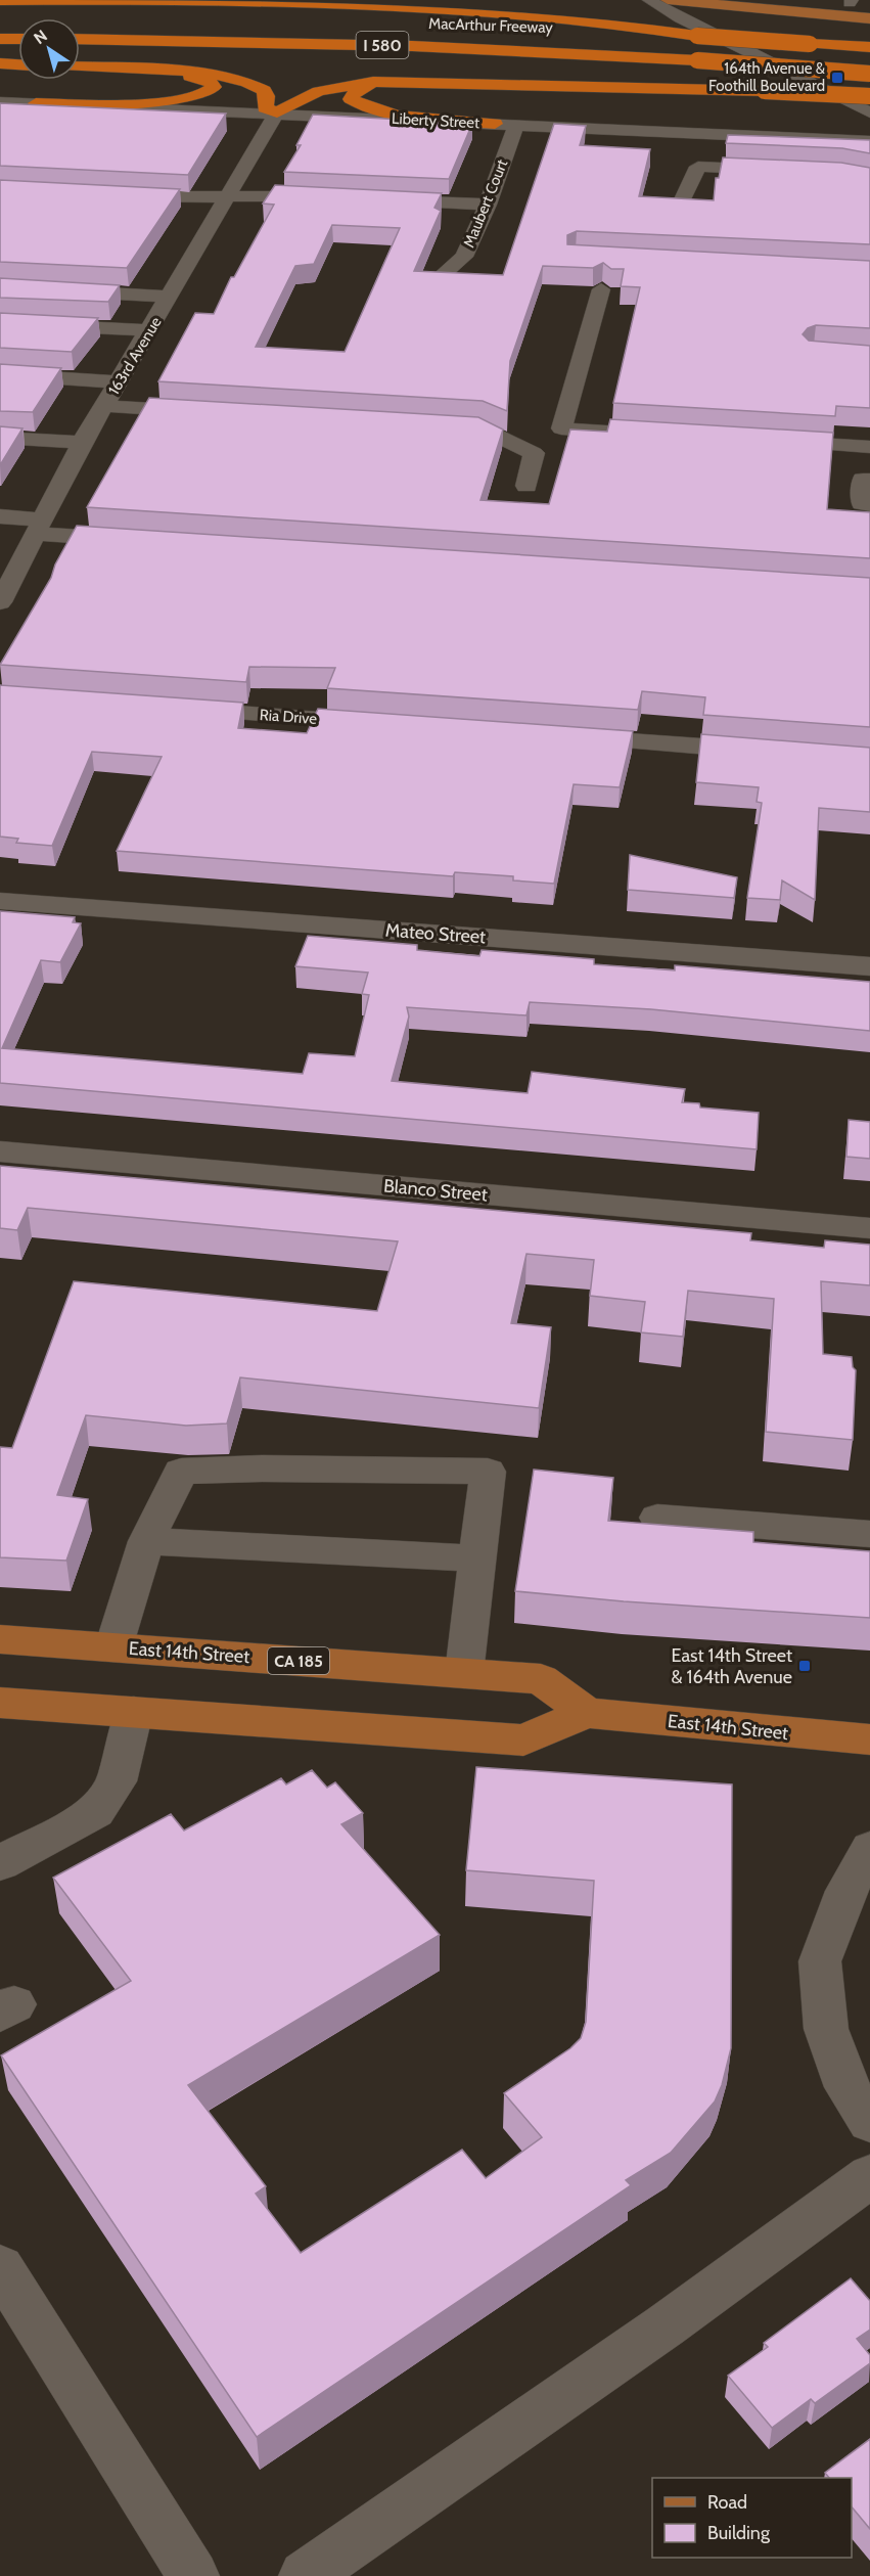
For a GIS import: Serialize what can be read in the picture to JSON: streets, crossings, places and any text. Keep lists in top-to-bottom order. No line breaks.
{"streets":{"highway":["MacArthur Freeway","I 580"],"main road":["East 14th Street","CA 185"],"street":["Liberty Street","Maubert Court","163rd Avenue","Ria Drive","Mateo Street","Blanco Street"]},"crossings":[["Liberty Street","Maubert Court"],["Liberty Street","163rd Avenue"]],"places":{"transit":["164th Avenue & Foothill Boulevard","East 14th Street & 164th Avenue"]},"legend":["Road","Building"],"north":"top left"}
